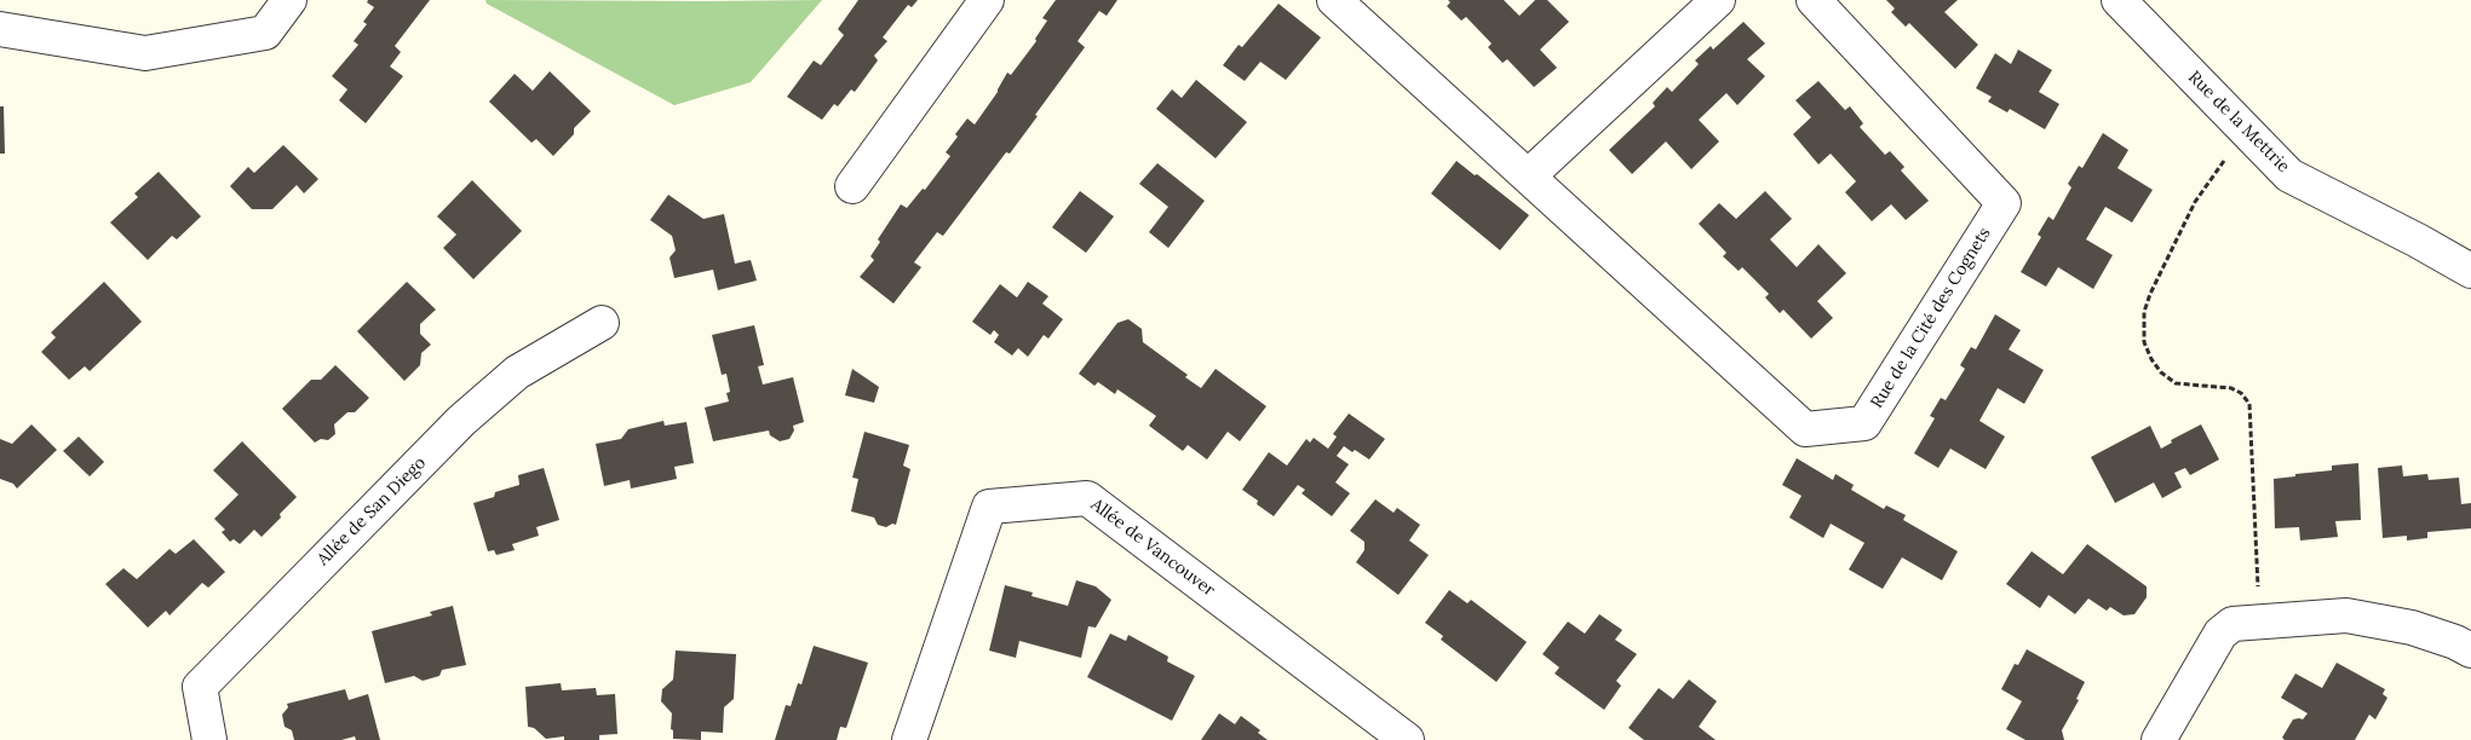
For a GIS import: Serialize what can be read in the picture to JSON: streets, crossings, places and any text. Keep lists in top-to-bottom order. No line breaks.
{"streets":{"street":["Rue de la Mettrie","Rue de la Cité des Cognets","Allée de San Diego","Allée de Vancouver"]}}
